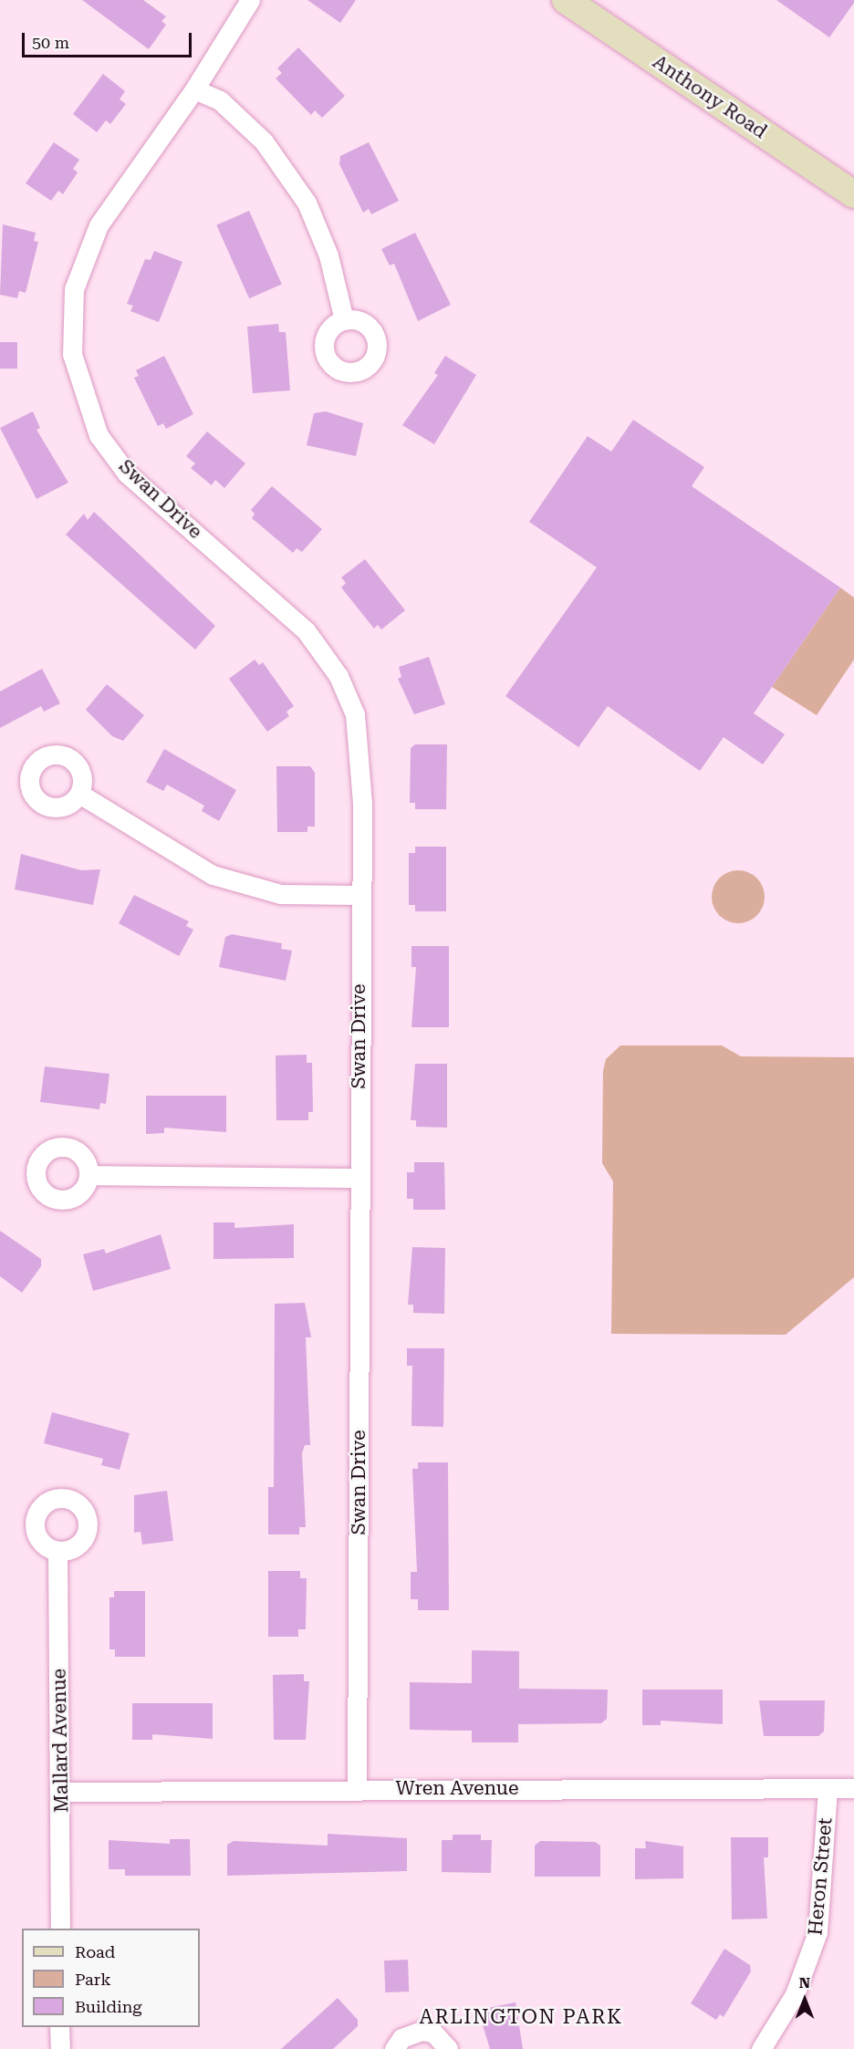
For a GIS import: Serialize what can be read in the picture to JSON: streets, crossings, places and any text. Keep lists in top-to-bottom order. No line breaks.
{"streets":{"street":["Anthony Road","Swan Drive","Mallard Avenue","Wren Avenue","Heron Street"]},"crossings":[["Swan Drive","Wren Avenue"],["Mallard Avenue","Wren Avenue"],["Wren Avenue","Heron Street"]],"districts":["ARLINGTON PARK"],"legend":["Road","Park","Building"],"scale_bar":"50 m","north":"top"}
